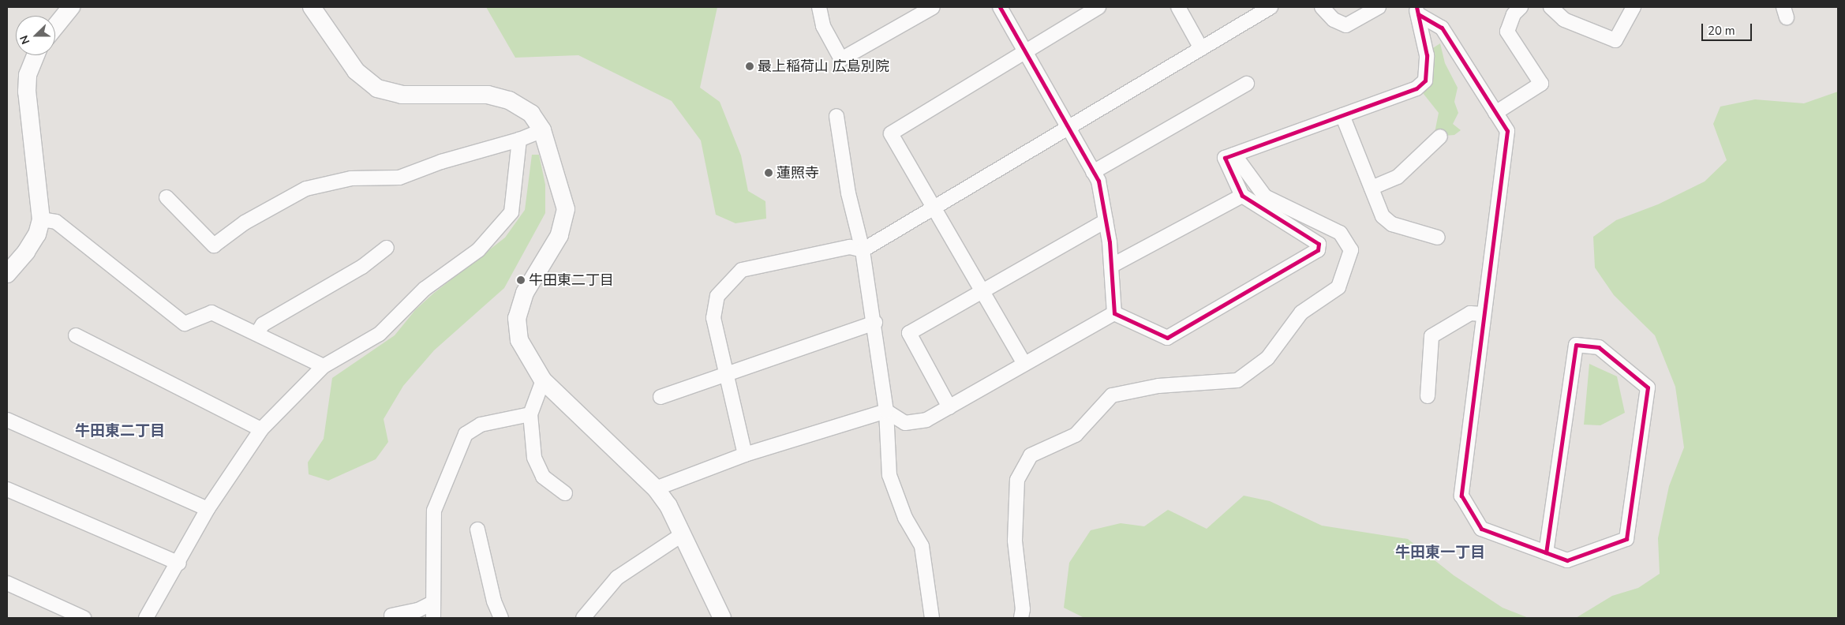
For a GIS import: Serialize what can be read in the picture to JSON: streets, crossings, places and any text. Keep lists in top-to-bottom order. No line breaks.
{"districts":["牛田東二丁目","牛田東一丁目"],"places":["最上稲荷山 広島別院","蓮照寺","牛田東二丁目"],"scale_bar":"20 m","north":"left"}
